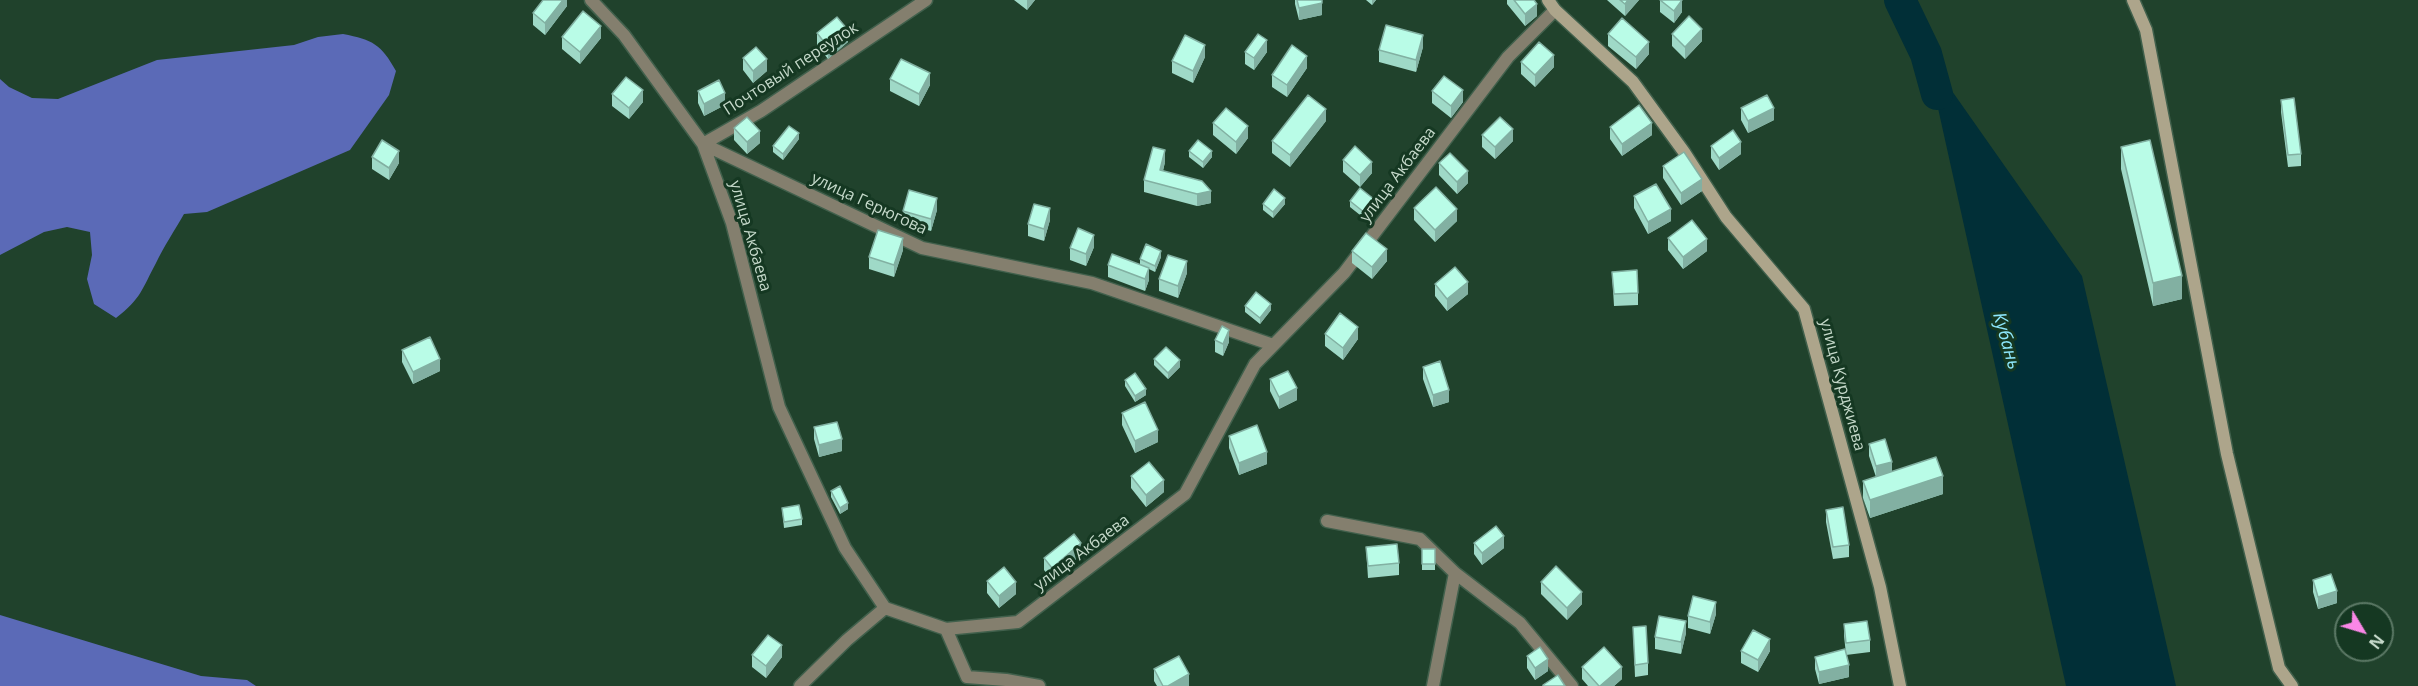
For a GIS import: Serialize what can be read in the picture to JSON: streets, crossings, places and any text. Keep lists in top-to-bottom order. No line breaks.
{"streets":{"street":["Почтовый переулок","улица Акбаева","улица Герюгова","улица Курджиева"]},"crossings":[["Почтовый переулок","улица Акбаева"],["Почтовый переулок","улица Герюгова"],["улица Акбаева","улица Герюгова"],["улица Акбаева","улица Курджиева"]],"water":["Кубань"],"north":"bottom right"}
